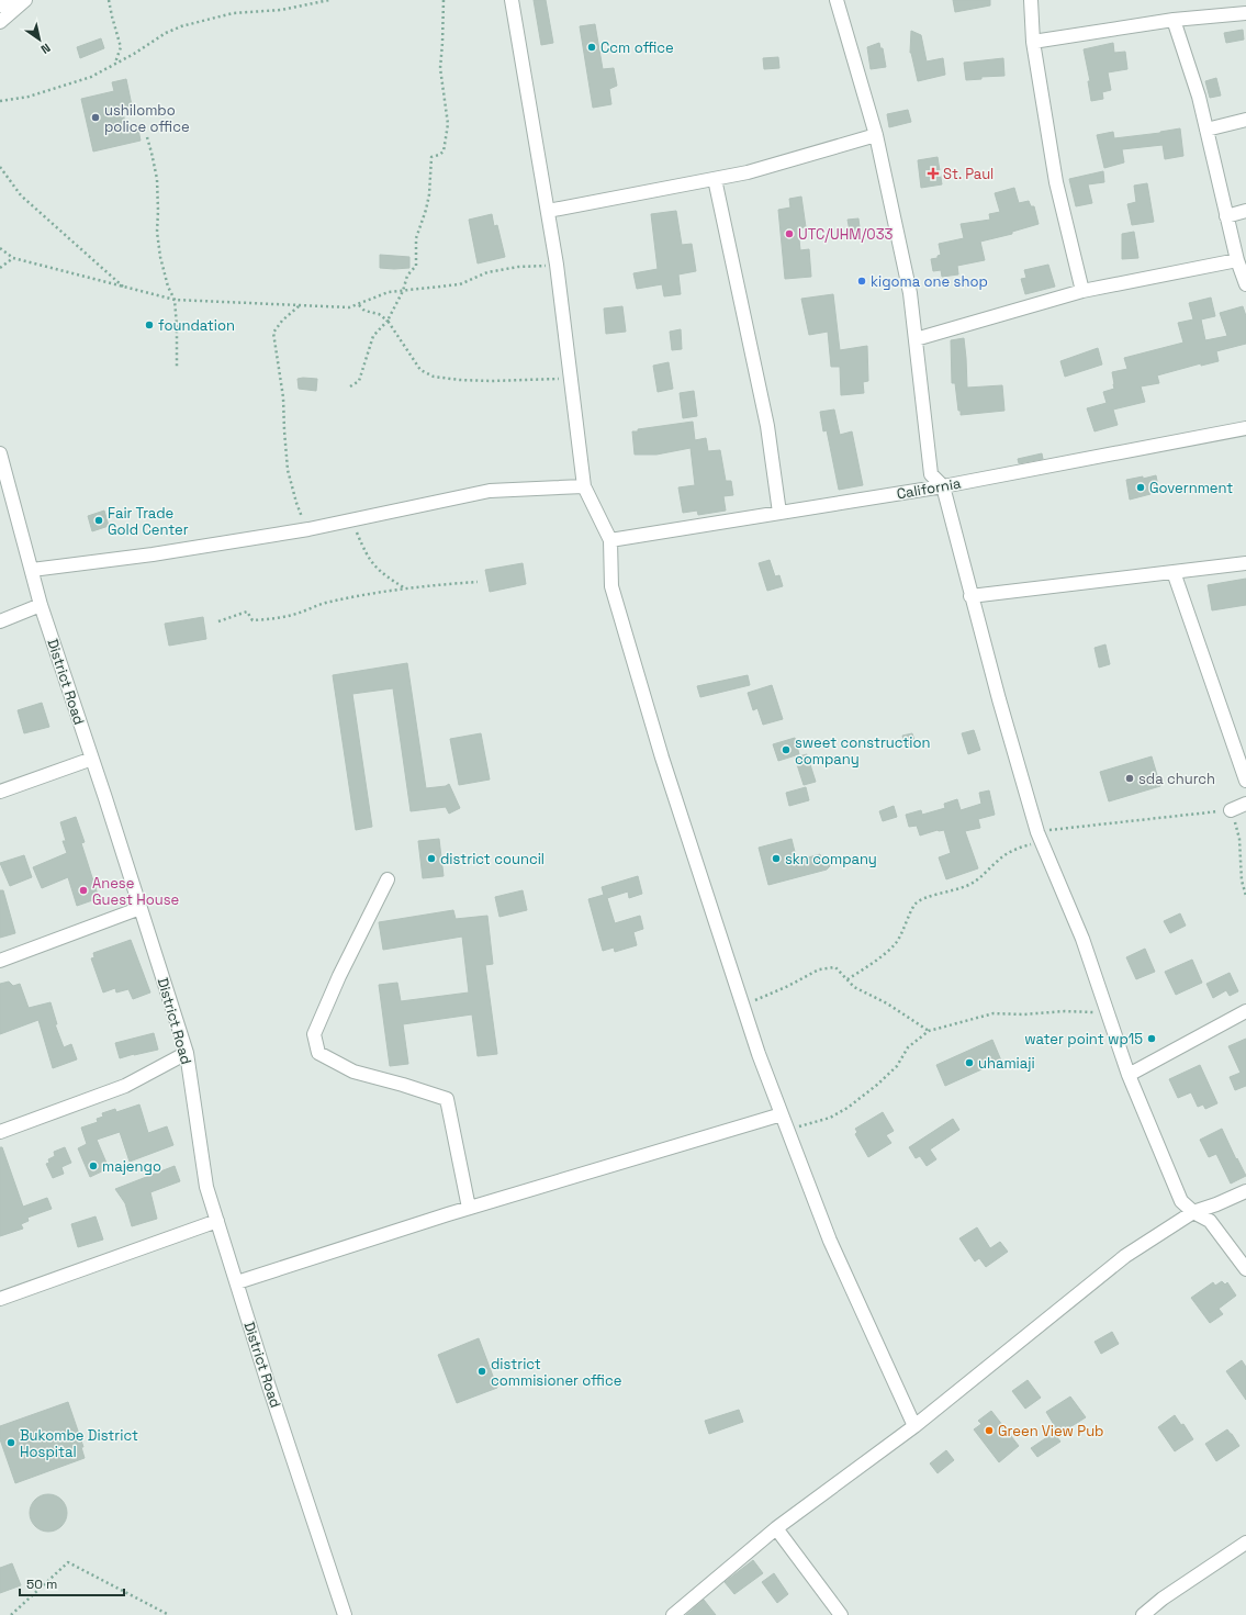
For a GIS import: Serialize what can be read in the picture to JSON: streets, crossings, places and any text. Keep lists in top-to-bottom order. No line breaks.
{"streets":{"street":["California","District Road"]},"places":{"other":["Ccm office","ushilombo police office","UTC/UHM/033","kigoma one shop","foundation","Government","Fair Trade Gold Center","sweet construction company","sda church","district council","skn company","Anese Guest House","water point wp15","uhamiaji","majengo","district commisioner office","Green View Pub","Bukombe District Hospital"],"health":["St. Paul"]},"scale_bar":"50 m","north":"bottom right"}
